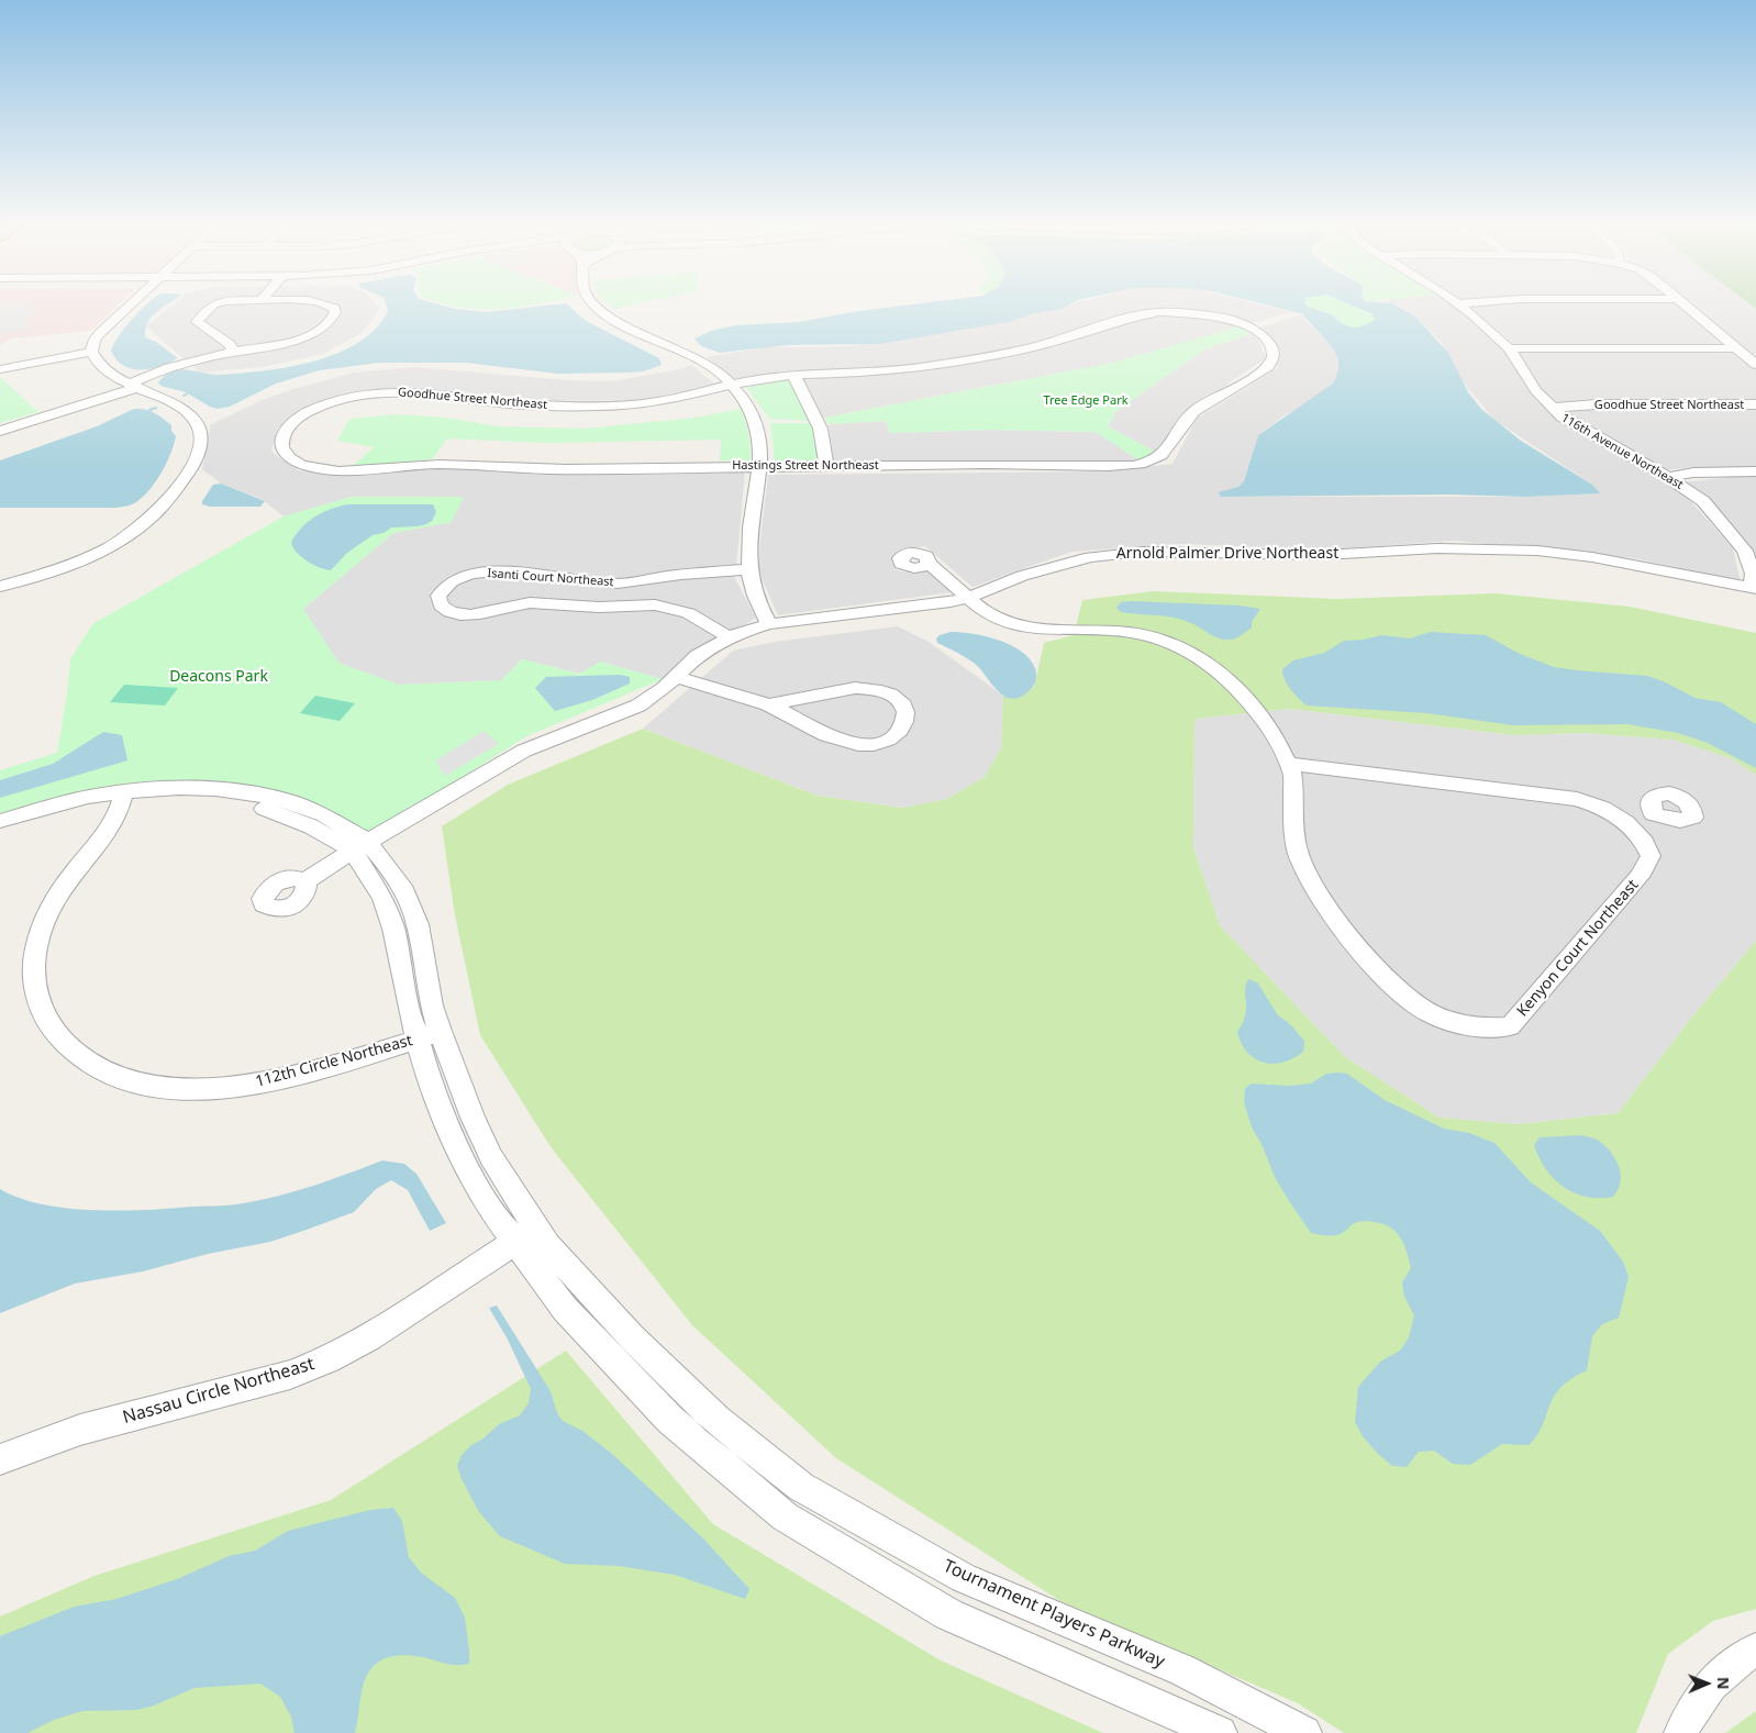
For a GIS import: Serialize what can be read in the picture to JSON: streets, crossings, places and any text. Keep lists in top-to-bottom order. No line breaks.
{"streets":{"street":["Goodhue Street Northeast","116th Avenue Northeast","Hastings Street Northeast","Arnold Palmer Drive Northeast","Isanti Court Northeast","Kenyon Court Northeast","112th Circle Northeast","Nassau Circle Northeast","Tournament Players Parkway"]},"crossings":[["Goodhue Street Northeast","116th Avenue Northeast"],["Goodhue Street Northeast","Hastings Street Northeast"],["116th Avenue Northeast","Arnold Palmer Drive Northeast"],["Arnold Palmer Drive Northeast","Isanti Court Northeast"],["Arnold Palmer Drive Northeast","Kenyon Court Northeast"],["Arnold Palmer Drive Northeast","Tournament Players Parkway"],["112th Circle Northeast","Tournament Players Parkway"],["Nassau Circle Northeast","Tournament Players Parkway"]],"parks":["Tree Edge Park","Deacons Park"],"north":"right"}
